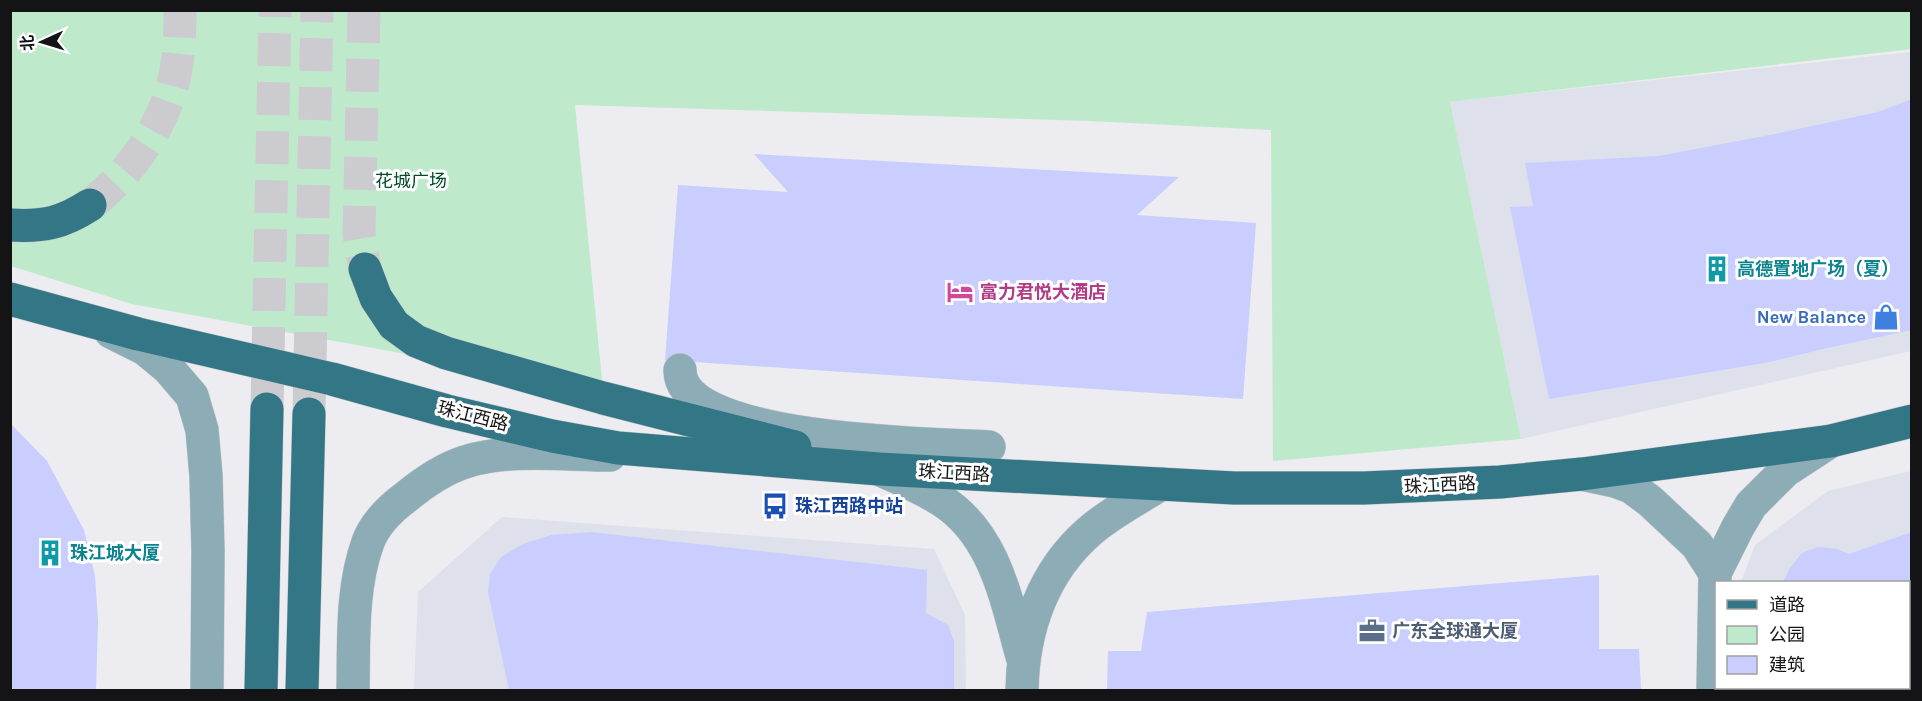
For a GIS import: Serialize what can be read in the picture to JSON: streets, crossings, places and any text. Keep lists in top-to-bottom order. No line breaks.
{"streets":{"main road":["珠江西路"]},"parks":["花城广场"],"places":{"building":["高德置地广场（夏）","珠江城大厦"],"hotel":["富力君悦大酒店"],"shop":["New Balance"],"bus stop":["珠江西路中站"],"office":["广东全球通大厦"]},"legend":["道路","公园","建筑"],"north":"left"}
